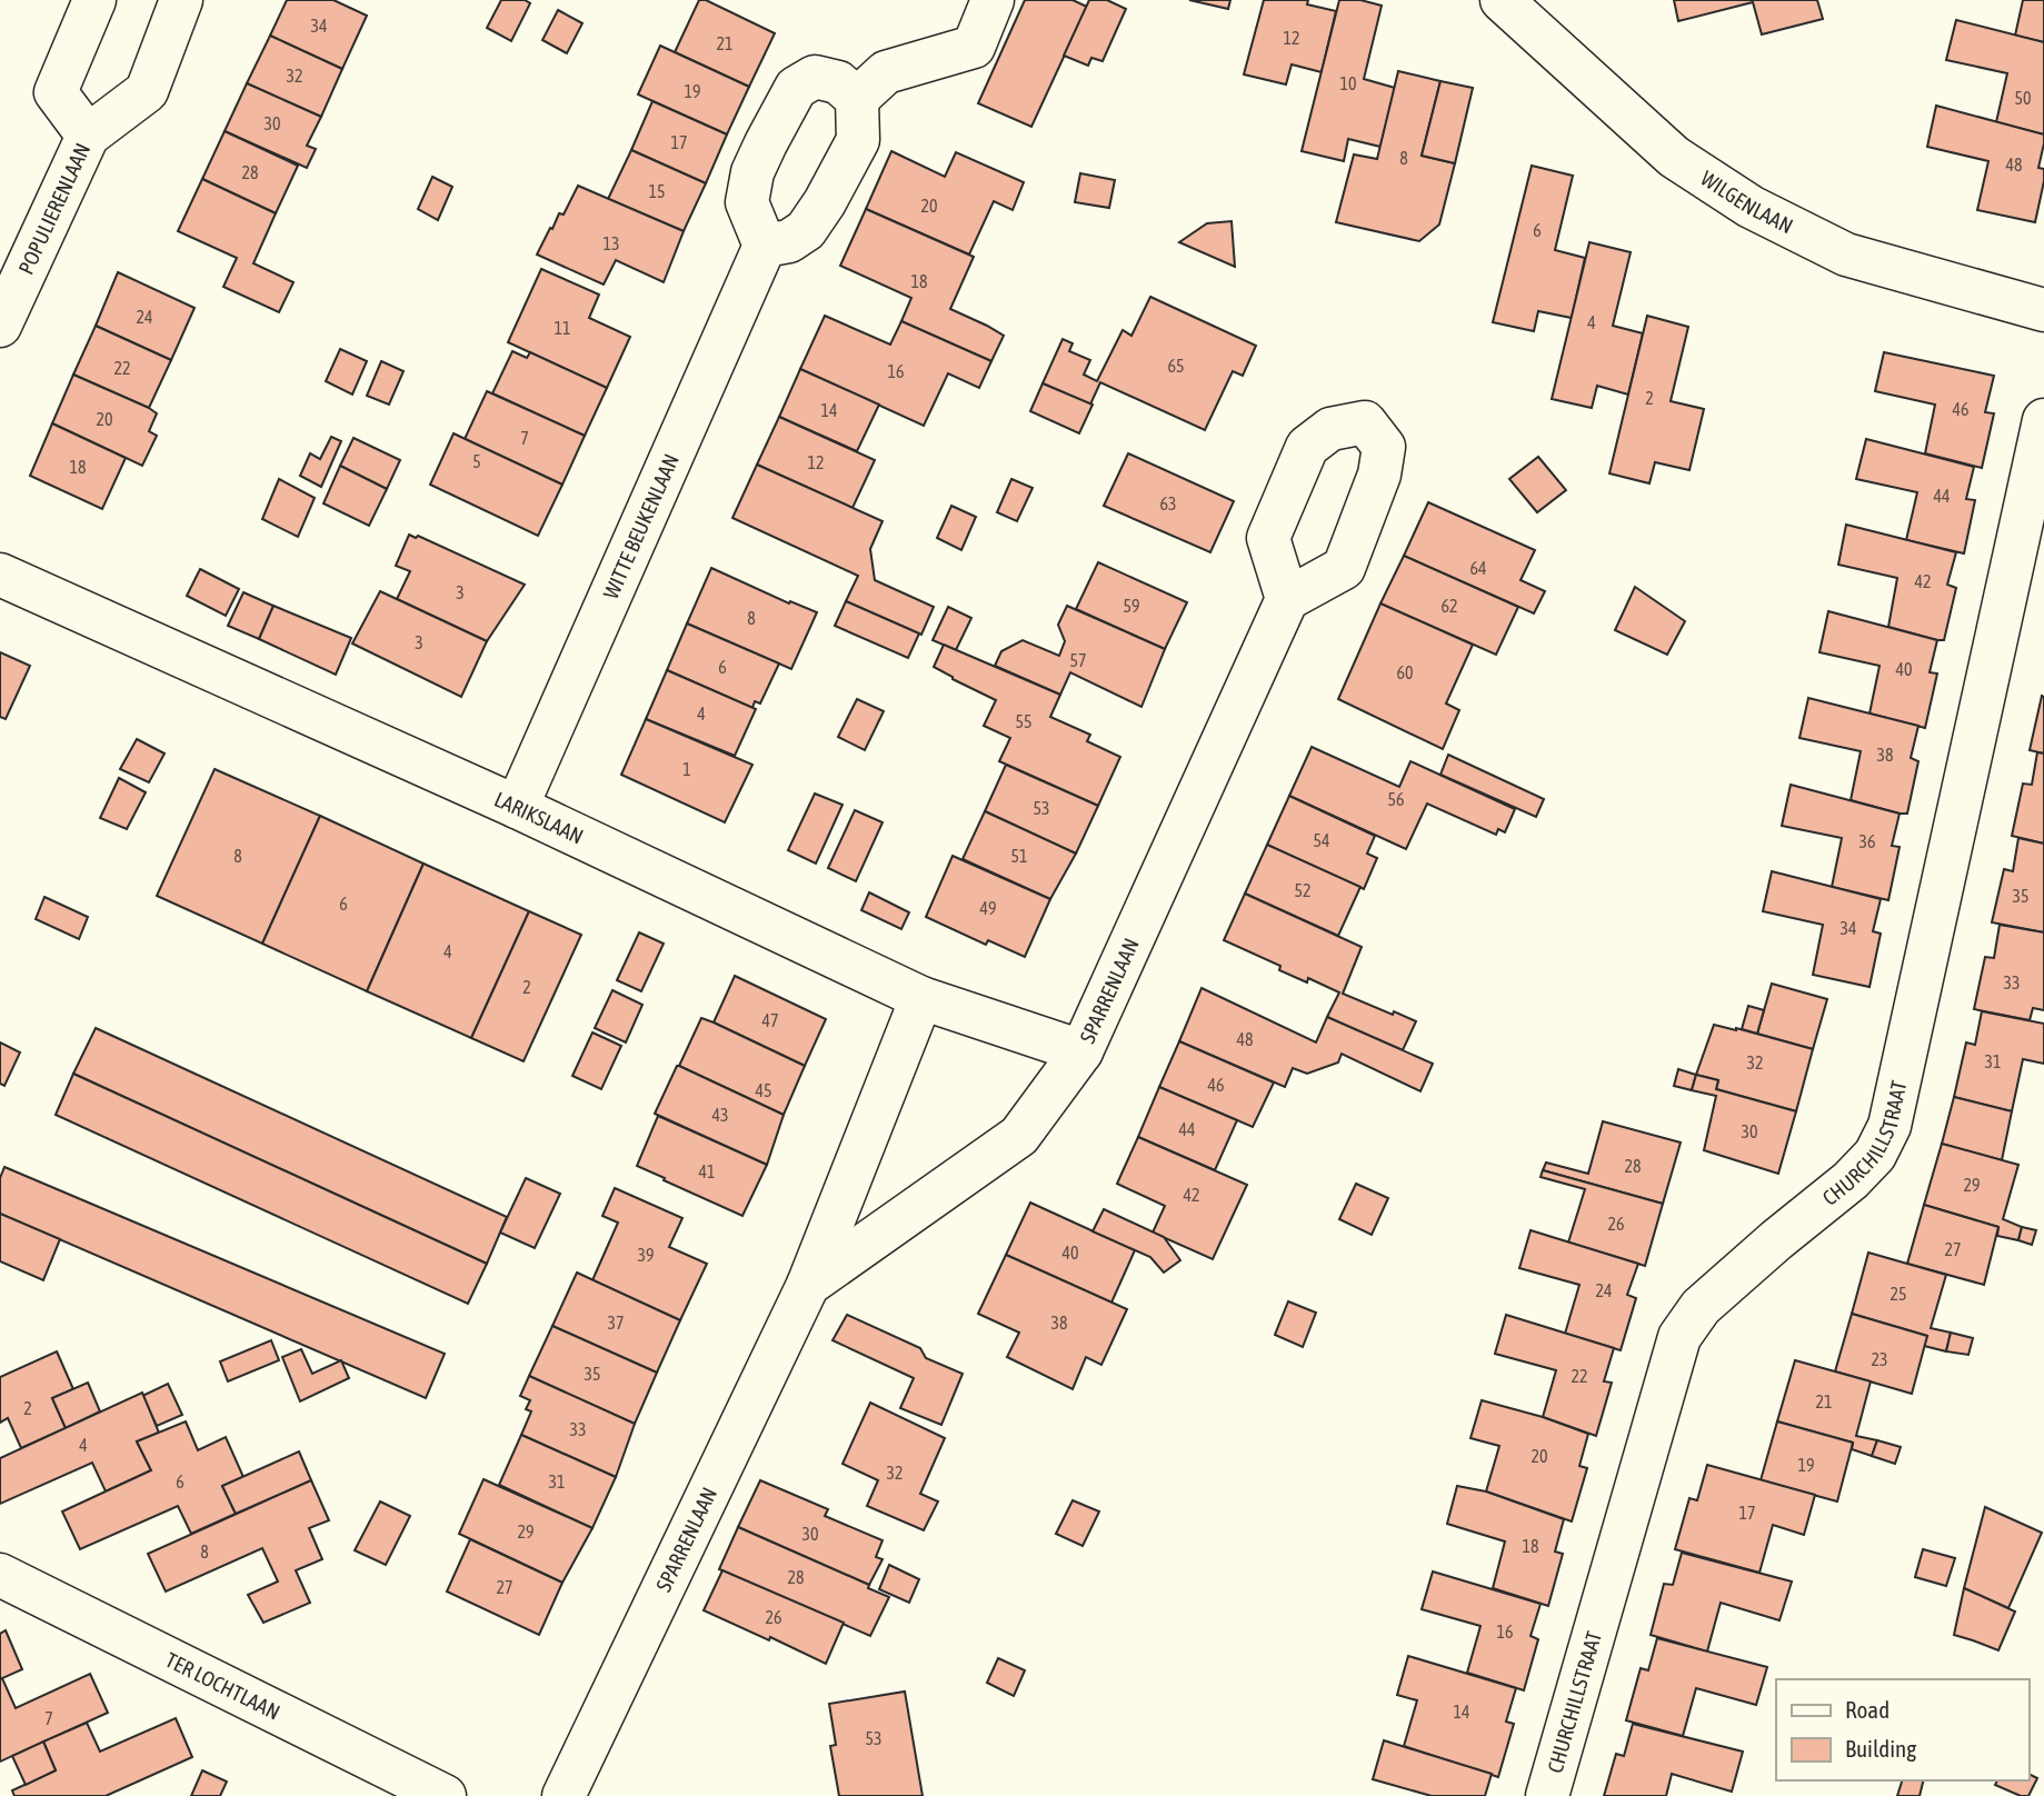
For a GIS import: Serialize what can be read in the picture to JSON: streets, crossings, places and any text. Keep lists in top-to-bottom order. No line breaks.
{"streets":{"street":["WILGENLAAN","POPULIERENLAAN","WITTE BEUKENLAAN","LARIKSLAAN","SPARRENLAAN","CHURCHILLSTRAAT","TER LOCHTLAAN"]},"crossings":[["WITTE BEUKENLAAN","LARIKSLAAN"],["LARIKSLAAN","SPARRENLAAN"]],"house_numbers":["34","12","21","32","10","19","50","30","17","8","48","28","15","20","6","13","18","24","4","11","65","22","16","2","46","14","20","7","5","12","18","44","63","64","42","3","59","62","8","3","57","6","40","60","4","55","38","1","56","53","54","36","8","51","52","35","6","49","34","4","33","2","47","48","31","32","46","45","43","44","30","28","41","29","42","26","27","40","39","24","25","37","38","23","35","22","21","2","33","4","20","19","32","6","31","17","29","30","18","8","28","27","26","16","14","7","53"],"legend":["Road","Building"]}
